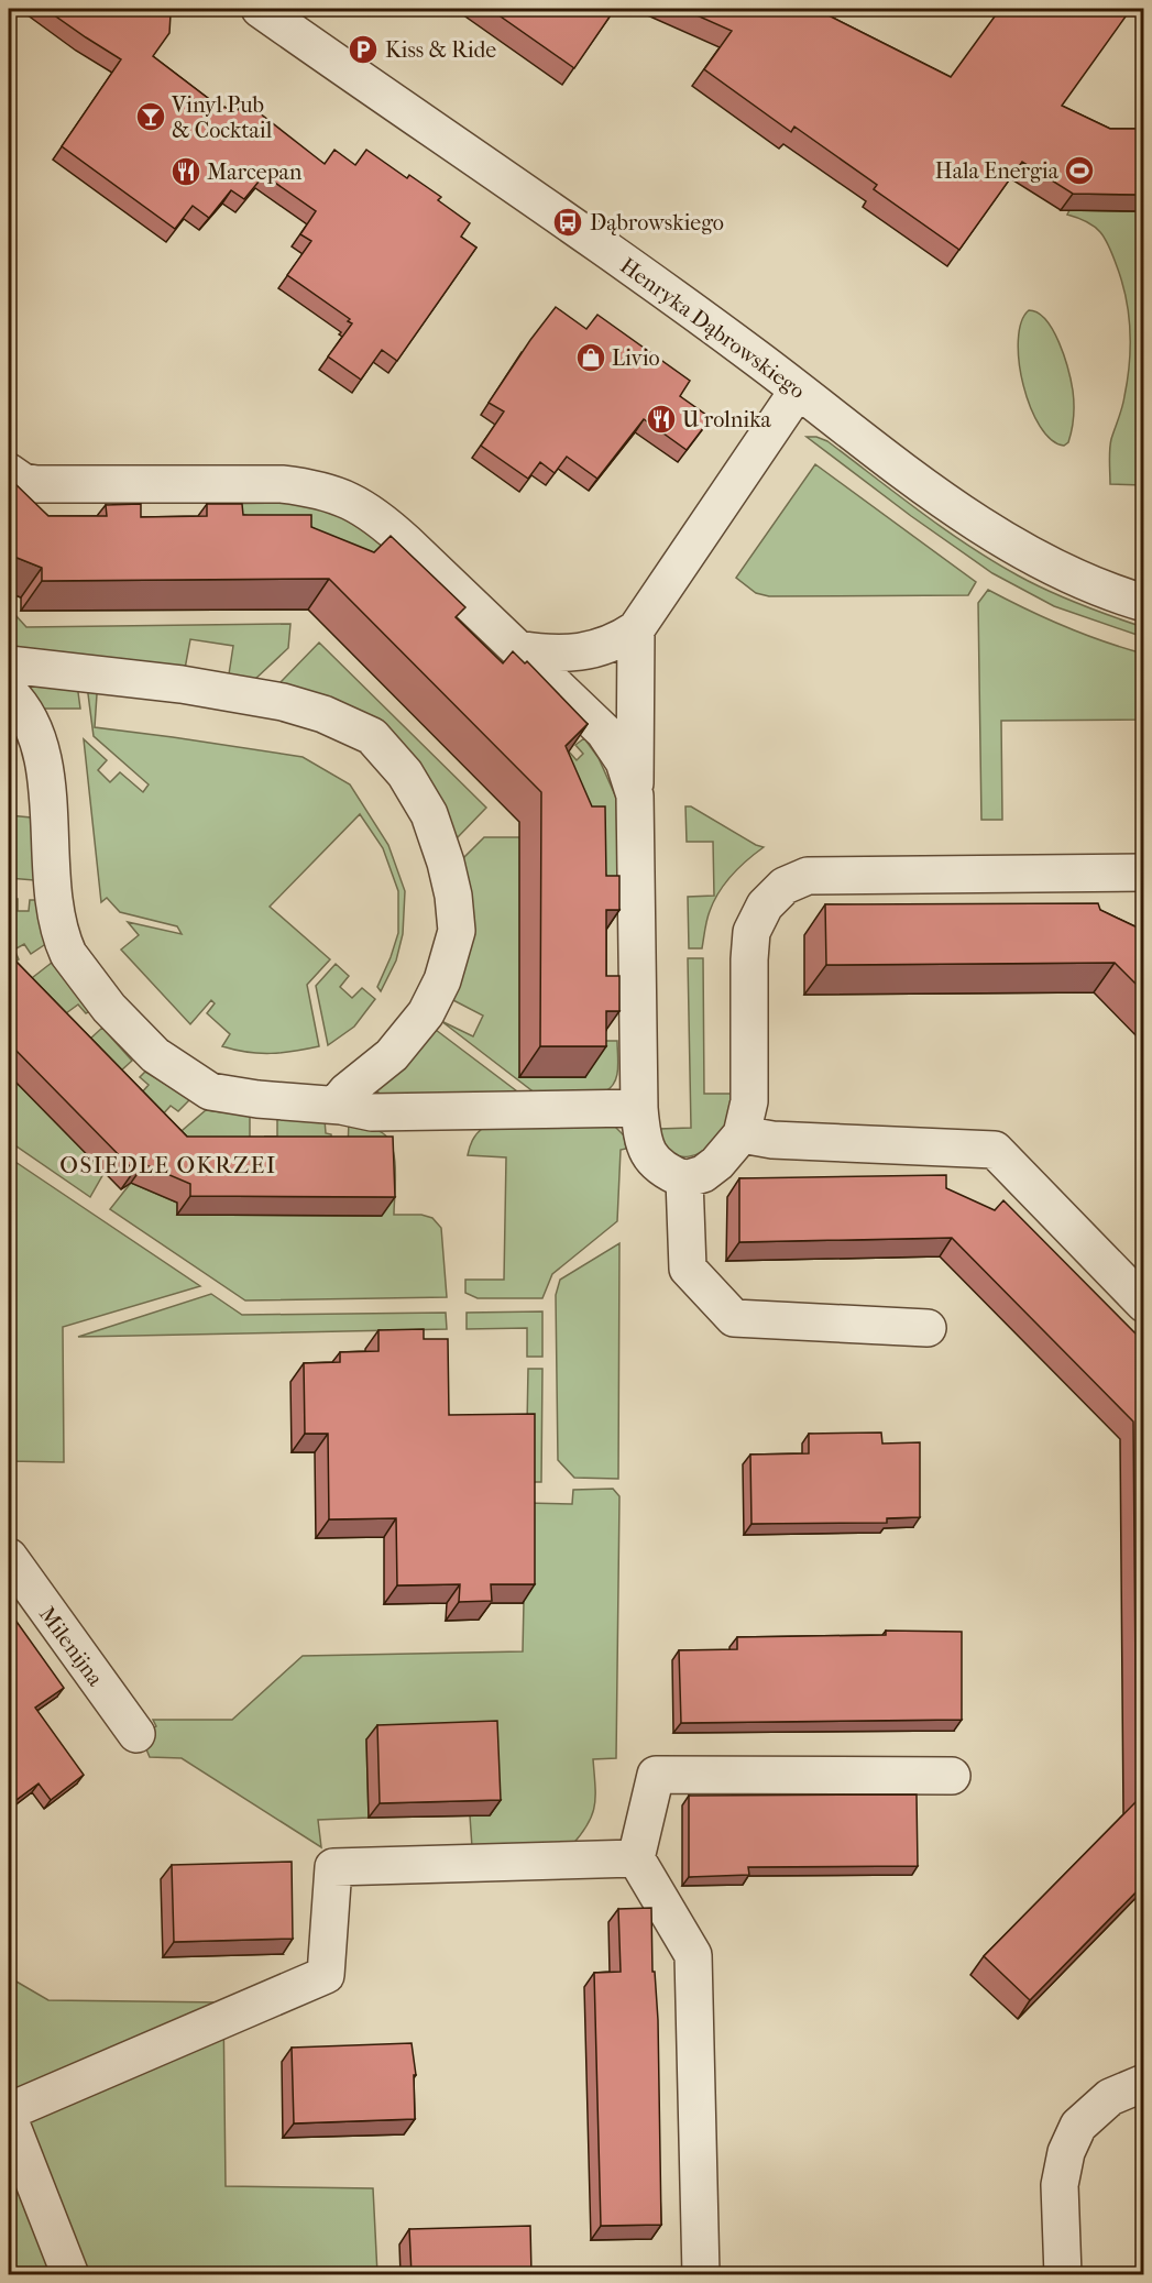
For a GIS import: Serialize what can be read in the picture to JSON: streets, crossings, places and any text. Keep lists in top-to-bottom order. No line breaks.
{"streets":{"street":["Henryka Dąbrowskiego","Milenijna"]},"districts":["OSIEDLE OKRZEI"],"places":{"parking":["Kiss & Ride"],"bar":["Vinyl Pub & Cocktail"],"sports":["Hala Energia"],"restaurant":["Marcepan","U rolnika"],"bus stop":["Dąbrowskiego"],"shop":["Livio"]}}
